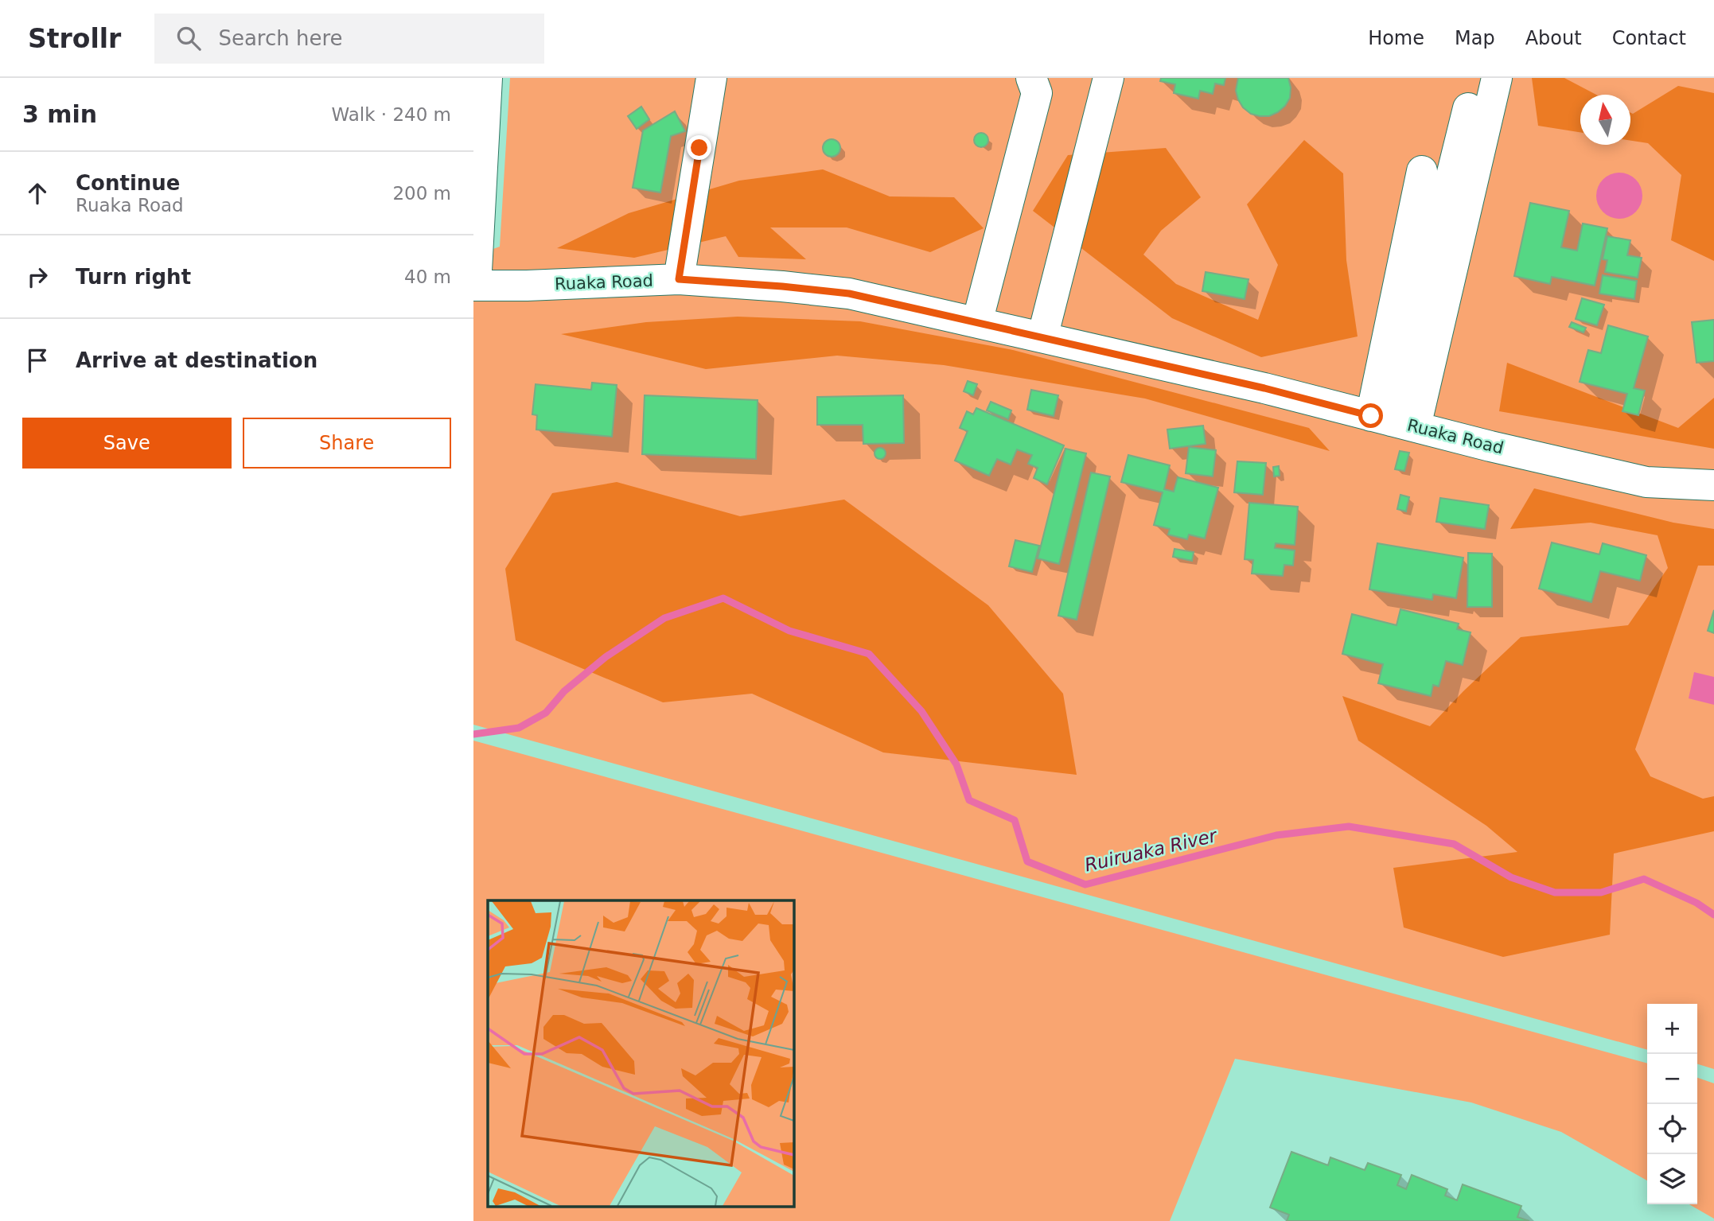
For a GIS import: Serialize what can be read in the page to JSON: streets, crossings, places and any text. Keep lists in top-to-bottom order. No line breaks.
{"streets":{"street":["Ruaka Road"]},"water":["Ruiruaka River"],"north":"top","page":{"header":"Strollr","search":"Search here","nav":["Home","Map","About","Contact"],"heading":["3 min","Walk · 240 m"],"list":[["Continue","Ruaka Road","200 m"],["Turn right","40 m"],"Arrive at destination"],"buttons":["Save","Share"],"map_buttons":["+","−"]}}
